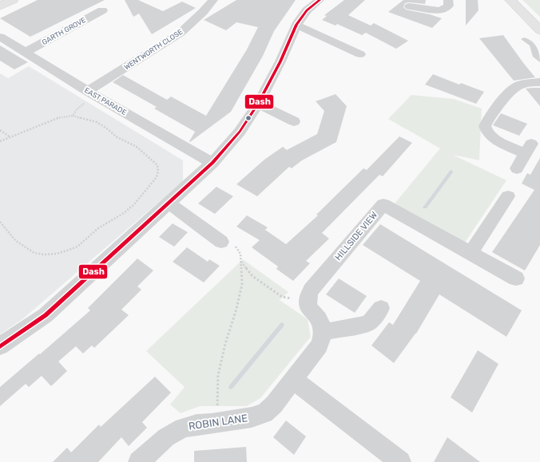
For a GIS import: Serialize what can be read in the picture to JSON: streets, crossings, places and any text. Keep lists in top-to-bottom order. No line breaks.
{"streets":{"street":["GARTH GROVE","WENTWORTH CLOSE","EAST PARADE","HILLSIDE VIEW","ROBIN LANE"]},"crossings":[["GARTH GROVE","EAST PARADE"],["WENTWORTH CLOSE","EAST PARADE"]],"lines":["transit line Dash"]}
